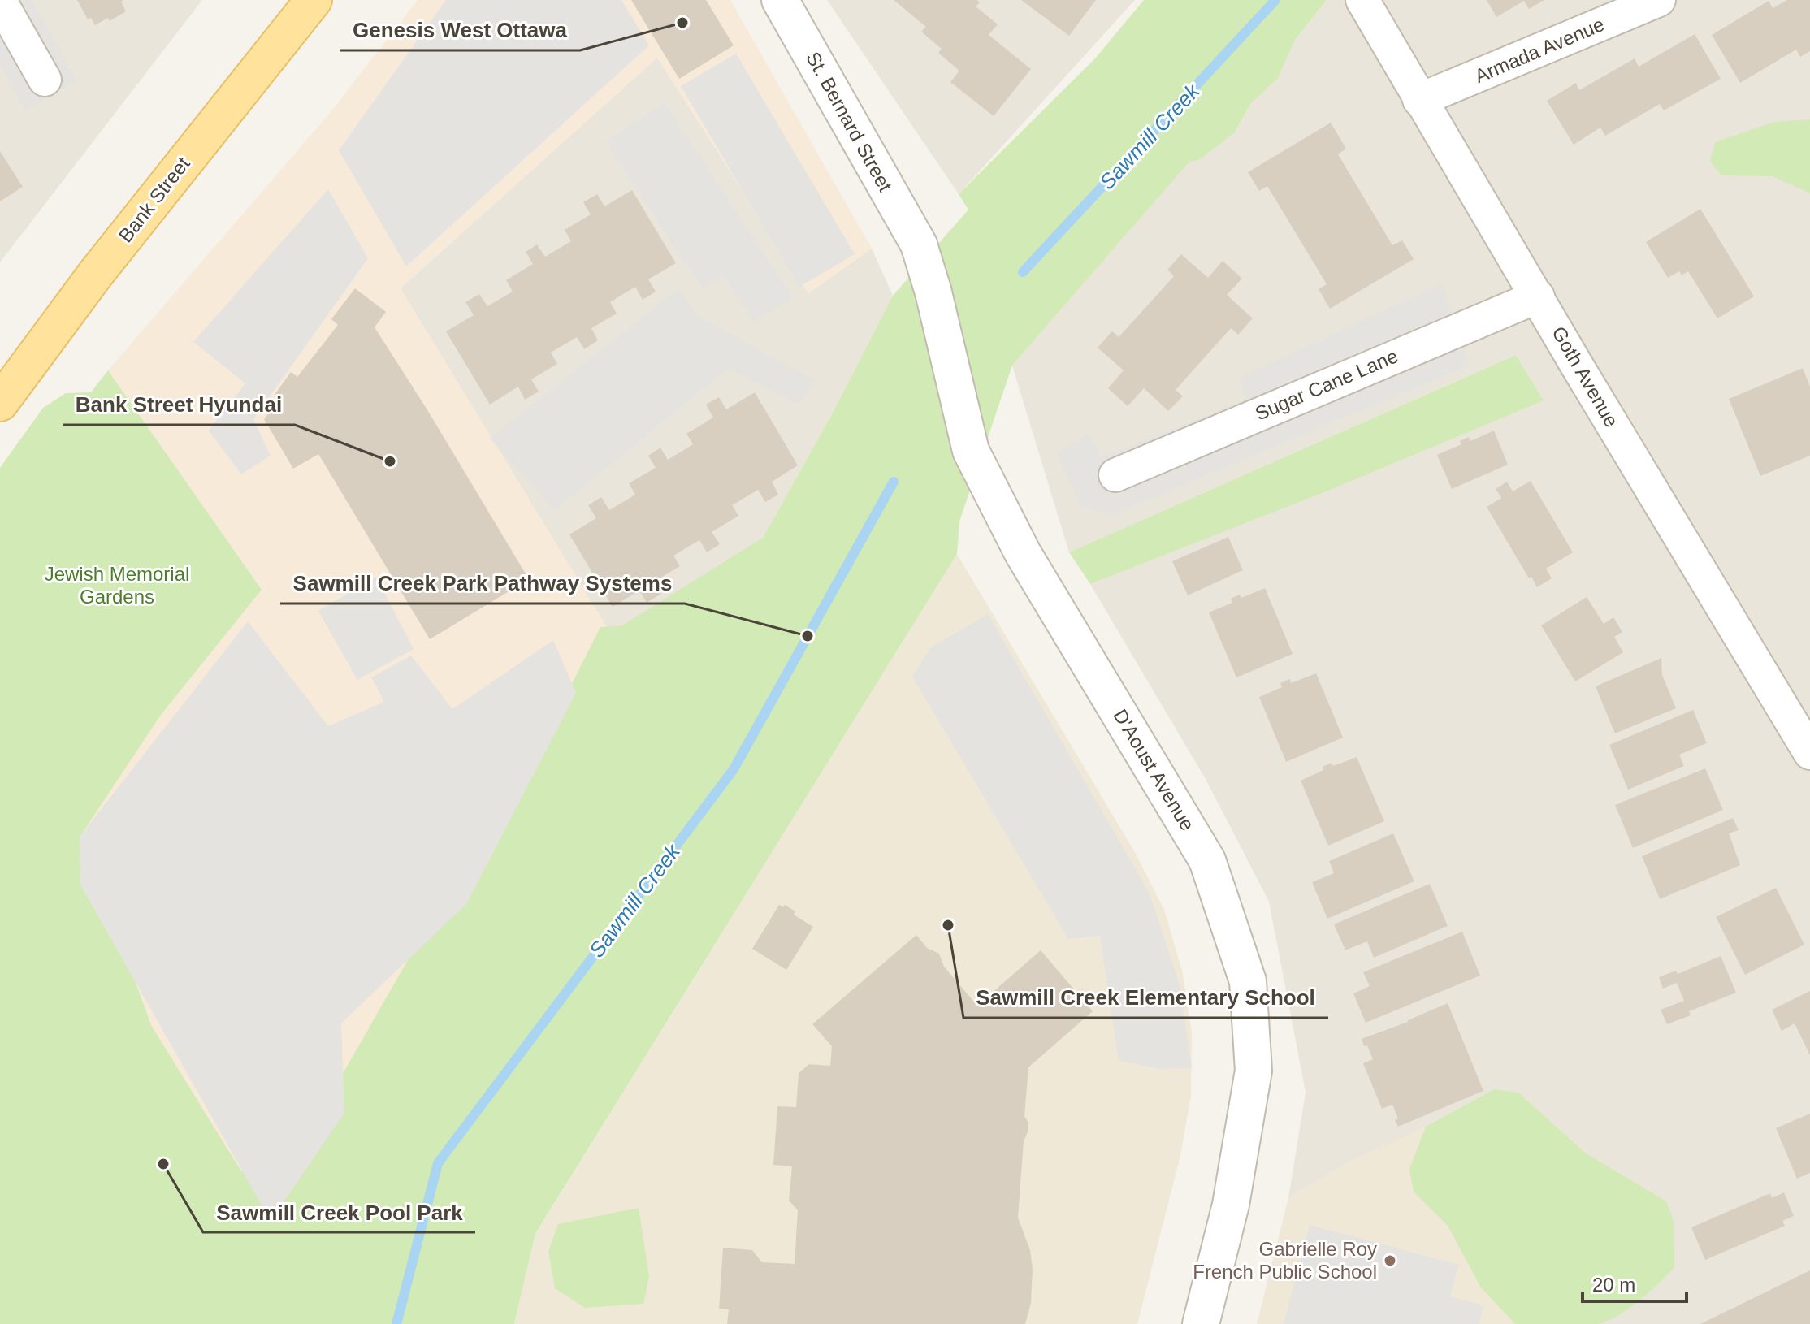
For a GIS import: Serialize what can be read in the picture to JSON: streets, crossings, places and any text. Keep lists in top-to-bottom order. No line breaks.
{"streets":{"main road":["Bank Street"],"street":["Armada Avenue","St. Bernard Street","Goth Avenue","Sugar Cane Lane","D'Aoust Avenue"]},"crossings":[["Armada Avenue","Goth Avenue"],["St. Bernard Street","D'Aoust Avenue"],["Goth Avenue","Sugar Cane Lane"]],"water":["Sawmill Creek"],"parks":["Jewish Memorial Gardens"],"places":["Genesis West Ottawa","Bank Street Hyundai","Sawmill Creek Park Pathway Systems","Sawmill Creek Elementary School","Sawmill Creek Pool Park","Gabrielle Roy French Public School"],"scale_bar":"20 m"}
